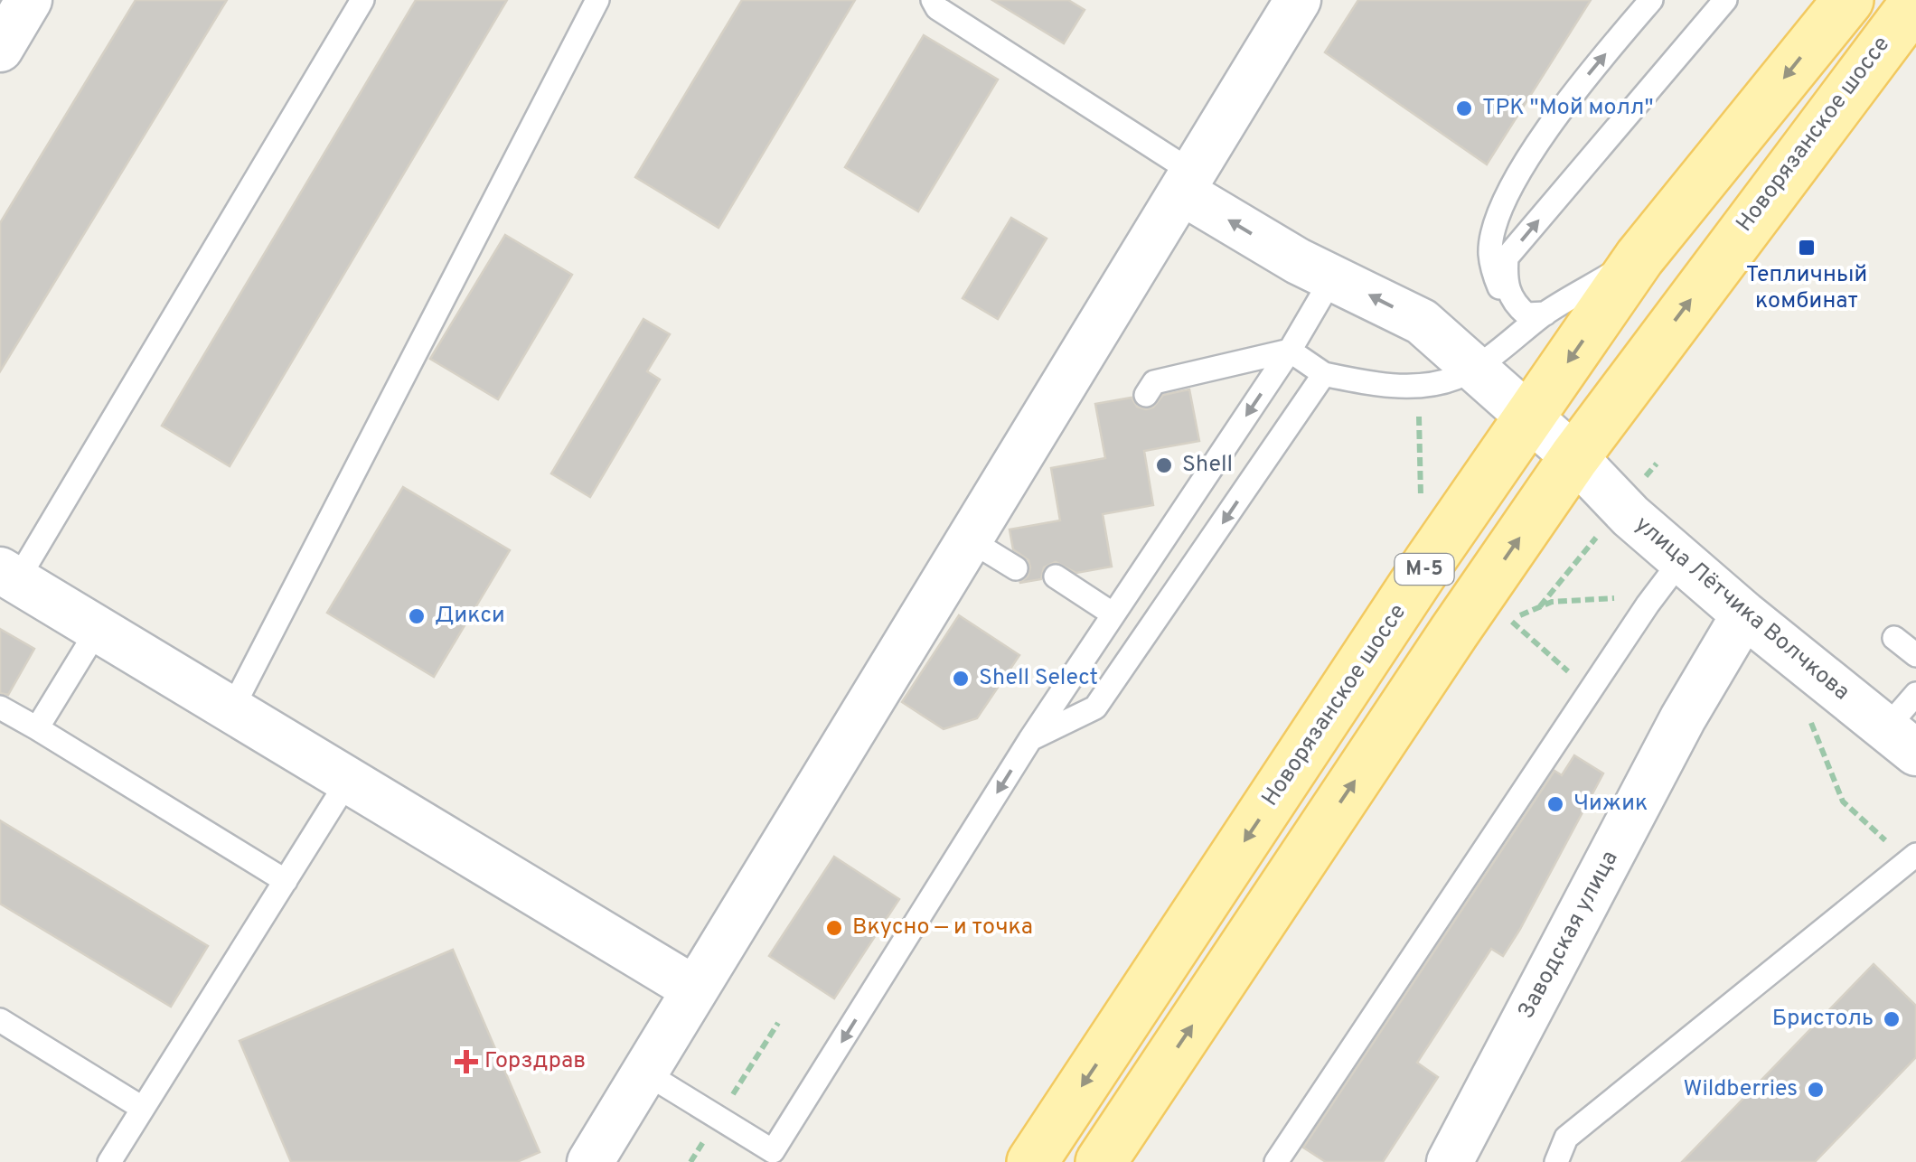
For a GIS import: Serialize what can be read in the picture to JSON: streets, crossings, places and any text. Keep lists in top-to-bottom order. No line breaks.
{"streets":{"main road":["Новорязанское шоссе","М-5"],"street":["улица Лётчика Волчкова","Заводская улица"]},"crossings":[["Новорязанское шоссе","улица Лётчика Волчкова"],["улица Лётчика Волчкова","Заводская улица"]],"one_way":["улица Лётчика Волчкова"],"places":{"other":["ТРК \"Мой молл\"","Shell","Дикси","Shell Select","Чижик","Вкусно — и точка","Бристоль","Wildberries"],"transit":["Тепличный комбинат"],"health":["Горздрав"]}}
